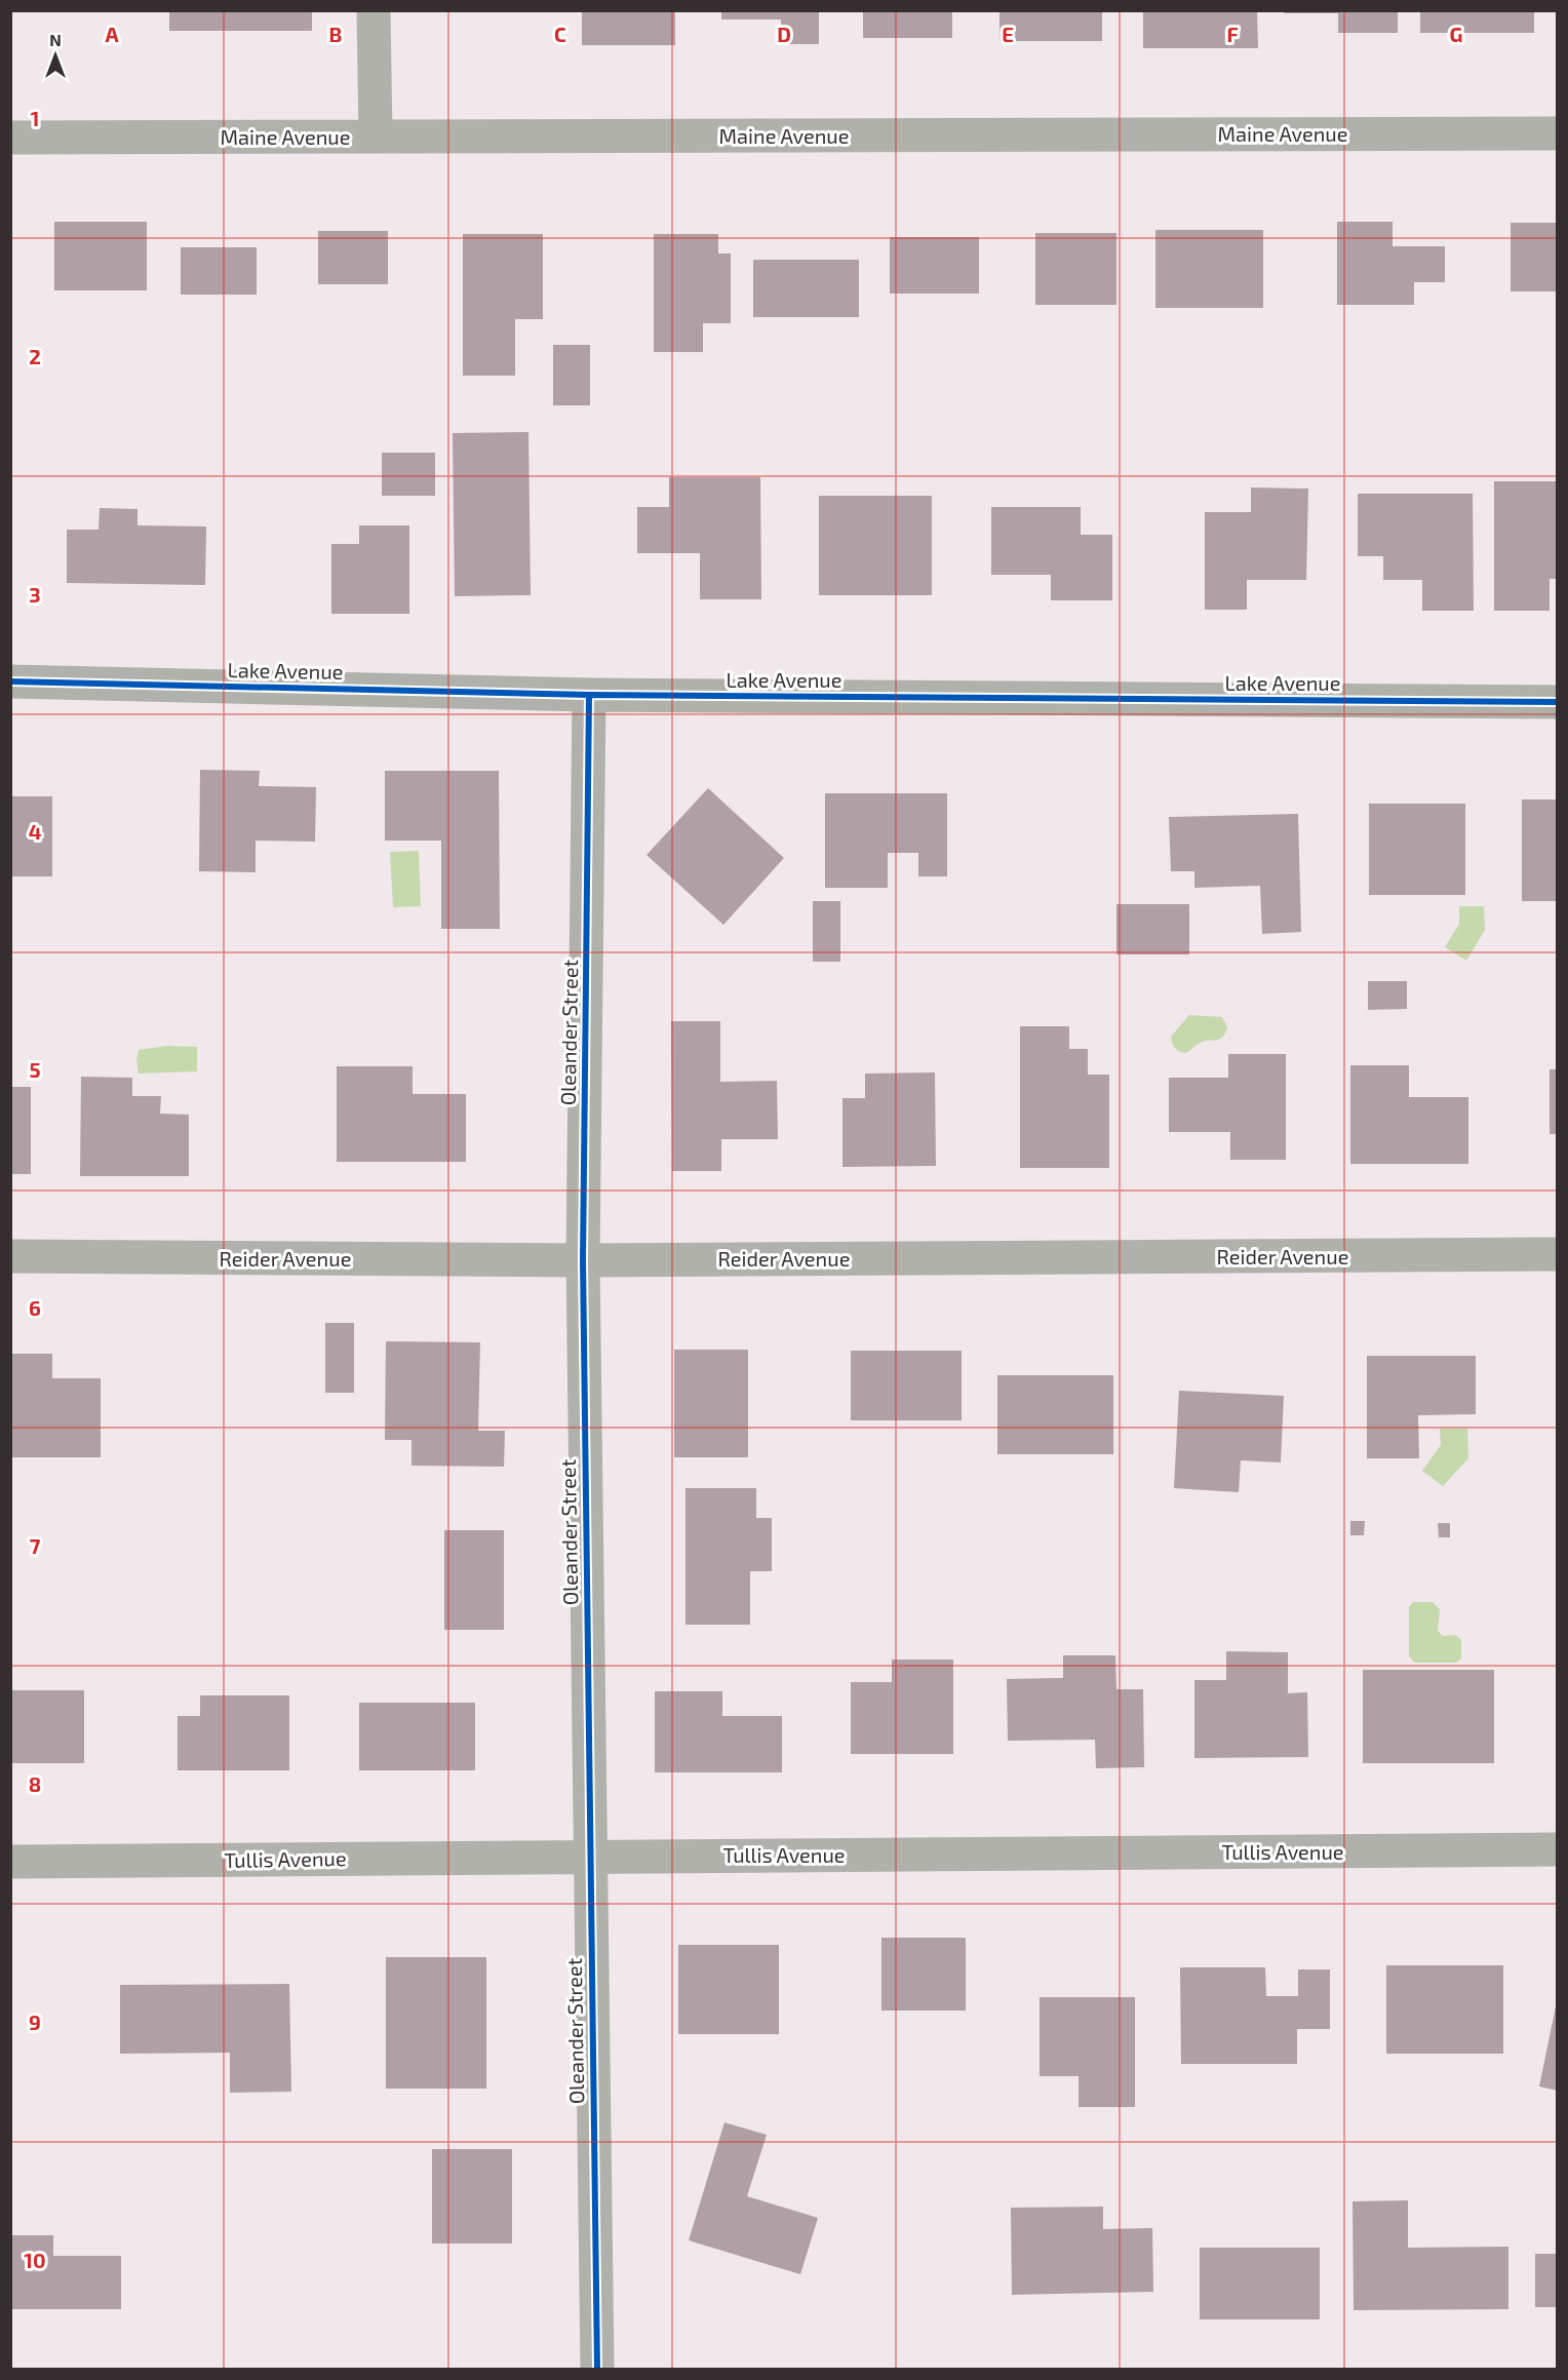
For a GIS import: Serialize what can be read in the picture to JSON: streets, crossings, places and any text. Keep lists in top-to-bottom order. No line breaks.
{"streets":{"street":["Maine Avenue","Lake Avenue","Oleander Street","Reider Avenue","Tullis Avenue"]},"crossings":[["Lake Avenue","Oleander Street"],["Oleander Street","Reider Avenue"],["Oleander Street","Tullis Avenue"]],"north":"top","grid":{"columns":["A","B","C","D","E","F","G"],"rows":["1","2","3","4","5","6","7","8","9","10"]}}
